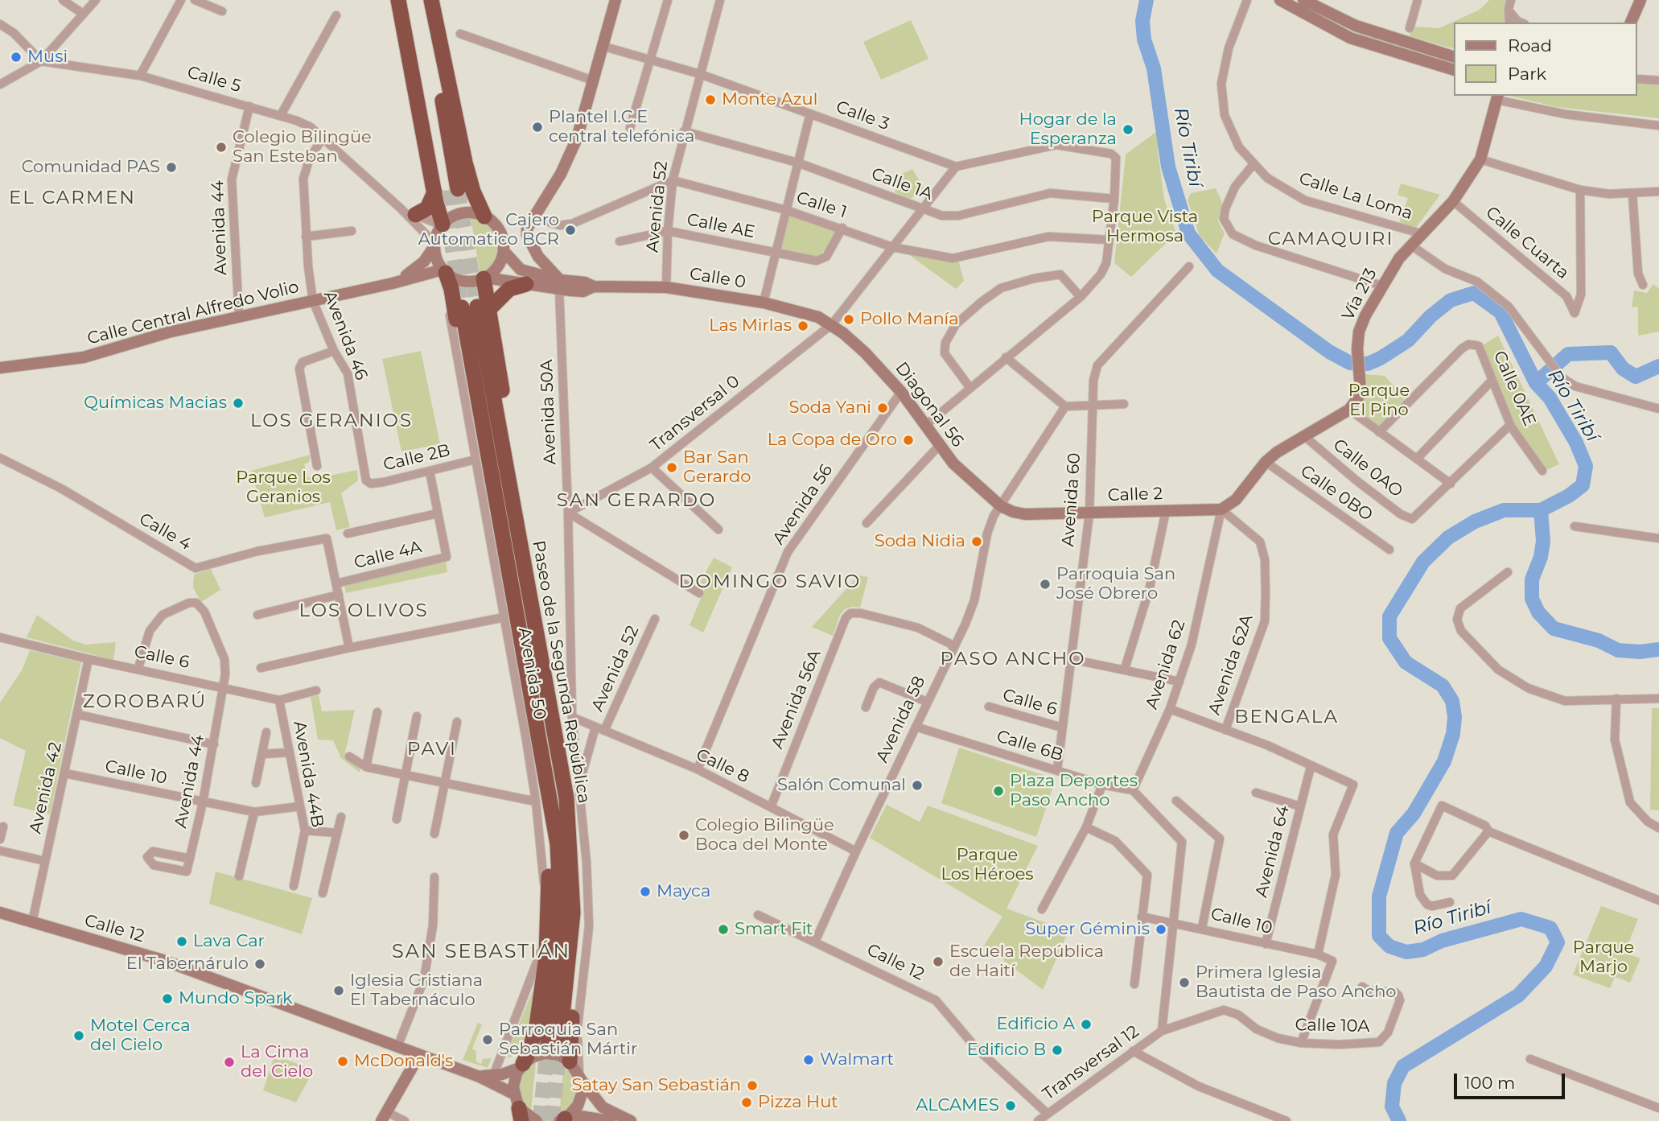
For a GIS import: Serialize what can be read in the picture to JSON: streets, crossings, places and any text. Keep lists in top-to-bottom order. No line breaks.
{"streets":{"highway":["Paseo de la Segunda República"],"main road":["Calle 0","Vía 213","Calle Central Alfredo Volio","Diagonal 56","Calle 2","Calle 12"],"street":["Calle 5","Calle 3","Calle 1A","Calle La Loma","Calle 1","Avenida 52","Calle AE","Avenida 44","Calle Cuarta","Avenida 46","Calle 0AE","Avenida 50A","Transversal 0","Calle 2B","Calle 0AO","Calle 0BO","Avenida 60","Avenida 56","Calle 4","Calle 4A","Calle 6","Avenida 62","Avenida 62A","Avenida 50","Avenida 56A","Avenida 58","Calle 6B","Calle 8","Calle 10","Avenida 44B","Avenida 42","Avenida 64","Calle 10A","Transversal 12"]},"crossings":[["Calle 5","Avenida 44"],["Calle 5","Calle 0"],["Calle 5","Calle Central Alfredo Volio"],["Calle 5","Avenida 46"],["Calle 5","Avenida 50"],["Calle 3","Avenida 52"],["Calle 1A","Avenida 52"],["Calle La Loma","Vía 213"],["Calle 1","Avenida 52"],["Calle 1","Calle AE"],["Avenida 52","Calle AE"],["Avenida 52","Calle 0"],["Avenida 52","Avenida 50A"],["Avenida 52","Paseo de la Segunda República"],["Avenida 52","Calle 8"],["Avenida 44","Calle Central Alfredo Volio"],["Avenida 44","Calle 6"],["Avenida 44","Calle 10"],["Calle Cuarta","Vía 213"],["Calle 0","Calle Central Alfredo Volio"],["Calle 0","Diagonal 56"],["Calle 0","Avenida 50A"],["Calle 0","Transversal 0"],["Calle 0","Avenida 50"],["Calle Central Alfredo Volio","Avenida 46"],["Calle Central Alfredo Volio","Avenida 50"],["Avenida 46","Calle 2B"],["Diagonal 56","Transversal 0"],["Diagonal 56","Calle 2"],["Diagonal 56","Avenida 56"],["Diagonal 56","Avenida 58"],["Avenida 50A","Transversal 0"],["Avenida 50A","Paseo de la Segunda República"],["Avenida 50A","Calle 8"],["Calle 2B","Avenida 50"],["Calle 2","Avenida 60"],["Calle 2","Avenida 62"],["Calle 2","Avenida 62A"],["Calle 2","Avenida 58"],["Avenida 60","Calle 6"],["Avenida 60","Calle 6B"],["Avenida 56","Calle 8"],["Calle 4","Calle 4A"],["Calle 6","Avenida 44B"],["Calle 6","Avenida 42"],["Avenida 62","Avenida 62A"],["Avenida 62","Calle 6B"],["Avenida 50","Calle 12"],["Avenida 56A","Avenida 58"],["Avenida 56A","Calle 8"],["Avenida 58","Calle 6B"],["Avenida 58","Calle 8"],["Avenida 58","Calle 12"],["Calle 10","Avenida 44B"],["Calle 10","Avenida 42"],["Calle 10","Avenida 64"],["Calle 10","Calle 10A"],["Avenida 42","Calle 12"],["Calle 12","Transversal 12"],["Calle 10A","Transversal 12"]],"districts":["EL CARMEN","CAMAQUIRI","LOS GERANIOS","SAN GERARDO","DOMINGO SAVIO","LOS OLIVOS","PASO ANCHO","ZOROBARÚ","BENGALA","PAVI","SAN SEBASTIÁN"],"water":["Río Tiribí"],"parks":["Parque Vista Hermosa","Parque El Pino","Parque Los Geranios","Parque Los Héroes","Parque Marjo"],"places":["Musi","Monte Azul","Plantel I.C.E central telefónica","Hogar de la Esperanza","Colegio Bilingüe San Esteban","Comunidad PAS","Cajero Automatico BCR","Pollo Manía","Las Mirlas","Químicas Macias","Soda Yani","La Copa de Oro","Bar San Gerardo","Soda Nidia","Parroquia San José Obrero","Salón Comunal","Plaza Deportes Paso Ancho","Colegio Bilingüe Boca del Monte","Mayca","Smart Fit","Super Géminis","Lava Car","Escuela República de Haití","El Tabernárulo","Primera Iglesia Bautista de Paso Ancho","Iglesia Cristiana El Tabernáculo","Mundo Spark","Edificio A","Motel Cerca del Cielo","Parroquia San Sebastián Mártir","Edificio B","Walmart","McDonald's","La Cima del Cielo","Satay San Sebastián","Pizza Hut","ALCAMES"],"legend":["Road","Park"],"scale_bar":"100 m"}
